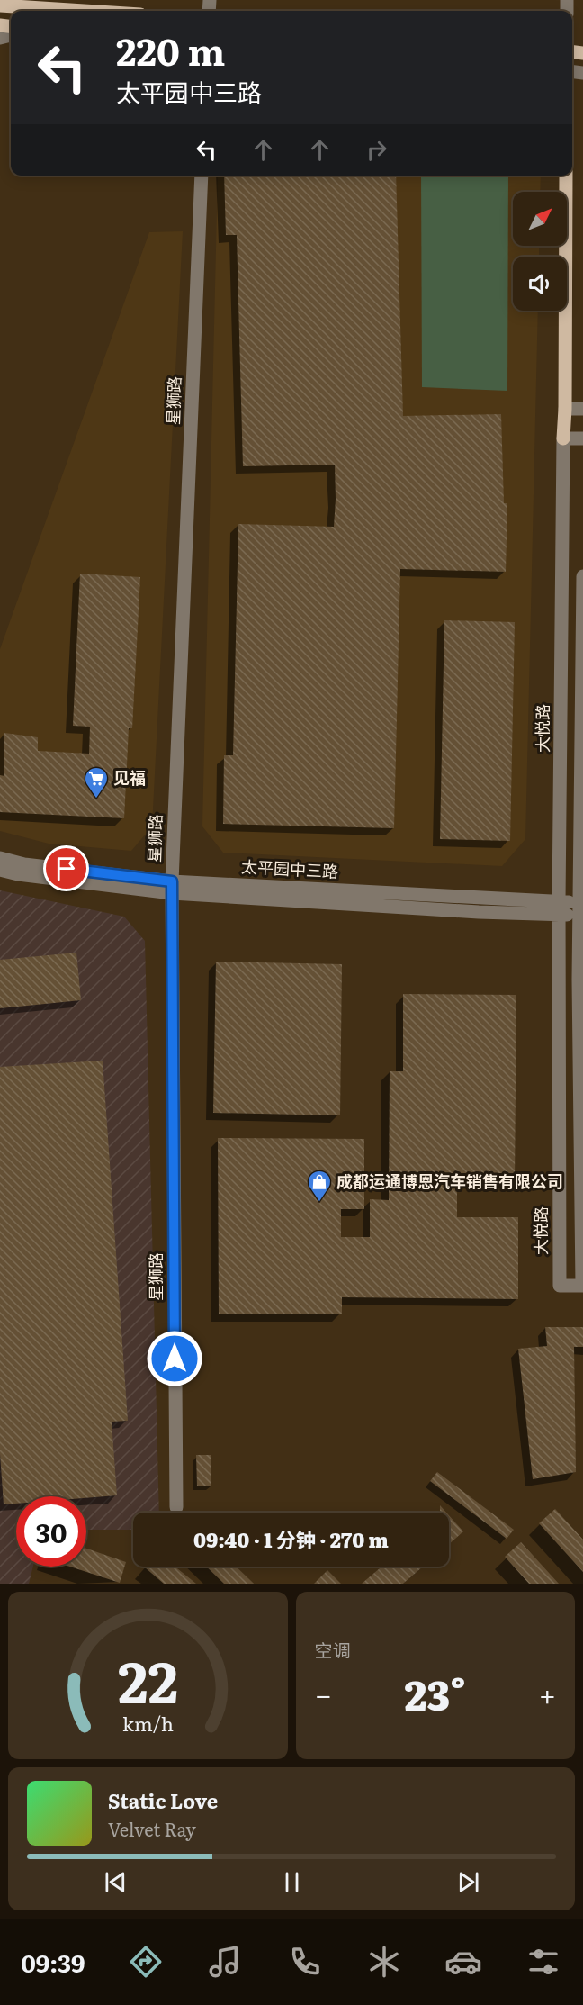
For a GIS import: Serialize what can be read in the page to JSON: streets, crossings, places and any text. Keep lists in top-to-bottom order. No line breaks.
{"streets":{"main road":["大悦路"],"street":["星狮路","太平园中三路"]},"crossings":[["星狮路","太平园中三路"],["大悦路","太平园中三路"]],"places":{"supermarket":["见福"],"shop":["成都运通博恩汽车销售有限公司"]},"north":"top right","page":{"turn":["220 m","太平园中三路"],"limit":"30","trip":"09:40 · 1 分钟 · 270 m","tile":"空调","heat":["−","23°","+"],"song":["Static Love","Velvet Ray"],"tabs":"09:39","gauge":["22","km/h"]}}
